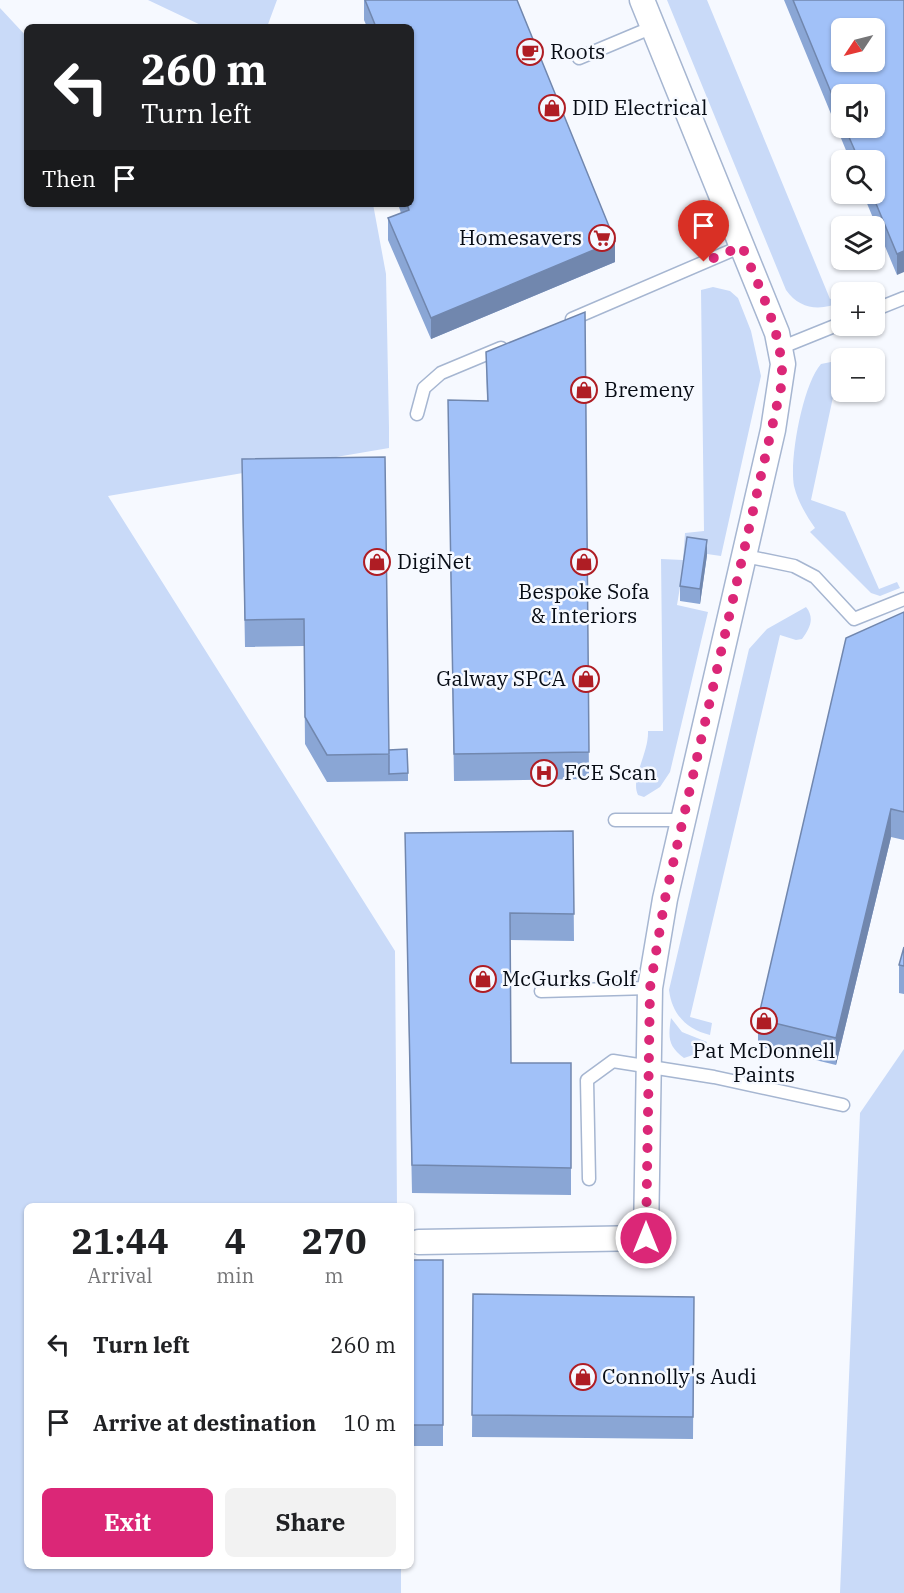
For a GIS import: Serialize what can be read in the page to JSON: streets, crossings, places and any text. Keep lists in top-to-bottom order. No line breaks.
{"places":{"cafe":["Roots"],"shop":["DID Electrical","Bremeny","DigiNet","Bespoke Sofa & Interiors","Galway SPCA","McGurks Golf","Pat McDonnell Paints","Connolly's Audi"],"supermarket":["Homesavers"],"hospital":["FCE Scan"]},"north":"bottom left","page":{"map_buttons":["+","−"],"turn":["260 m","Turn left"],"then":"Then","eta":["21:44","Arrival","4","min","270","m"],"list":[{"name":"Turn left","value":"260 m"},{"name":"Arrive at destination","value":"10 m"}],"buttons":["Exit","Share"]}}
